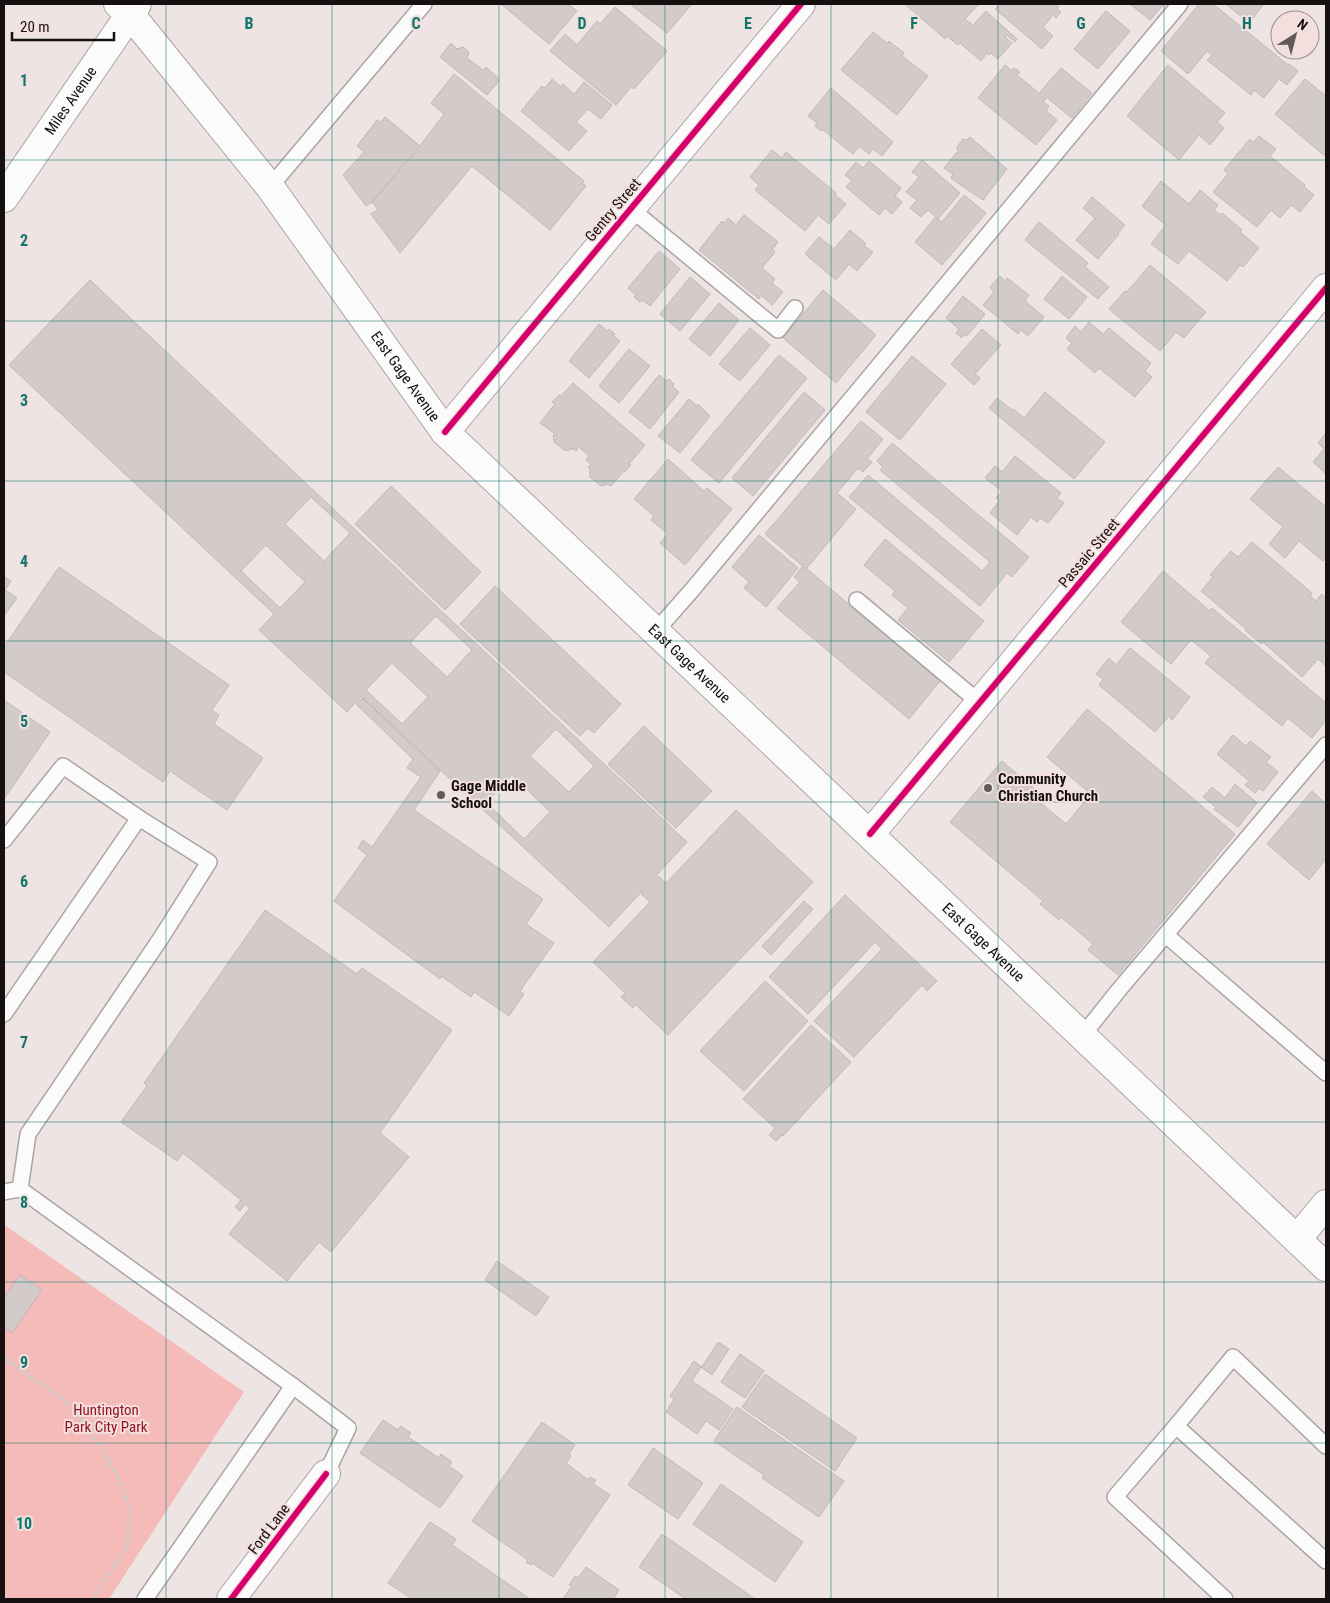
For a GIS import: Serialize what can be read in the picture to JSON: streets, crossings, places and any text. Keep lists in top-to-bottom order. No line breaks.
{"streets":{"main road":["Miles Avenue","Gentry Street","East Gage Avenue","Passaic Street","Ford Lane"]},"crossings":[["Miles Avenue","East Gage Avenue"],["Gentry Street","East Gage Avenue"],["East Gage Avenue","Passaic Street"]],"parks":["Huntington Park City Park"],"places":["Community Christian Church","Gage Middle School"],"scale_bar":"20 m","north":"top right","grid":{"columns":["B","C","D","E","F","G","H"],"rows":["1","2","3","4","5","6","7","8","9","10"]}}
